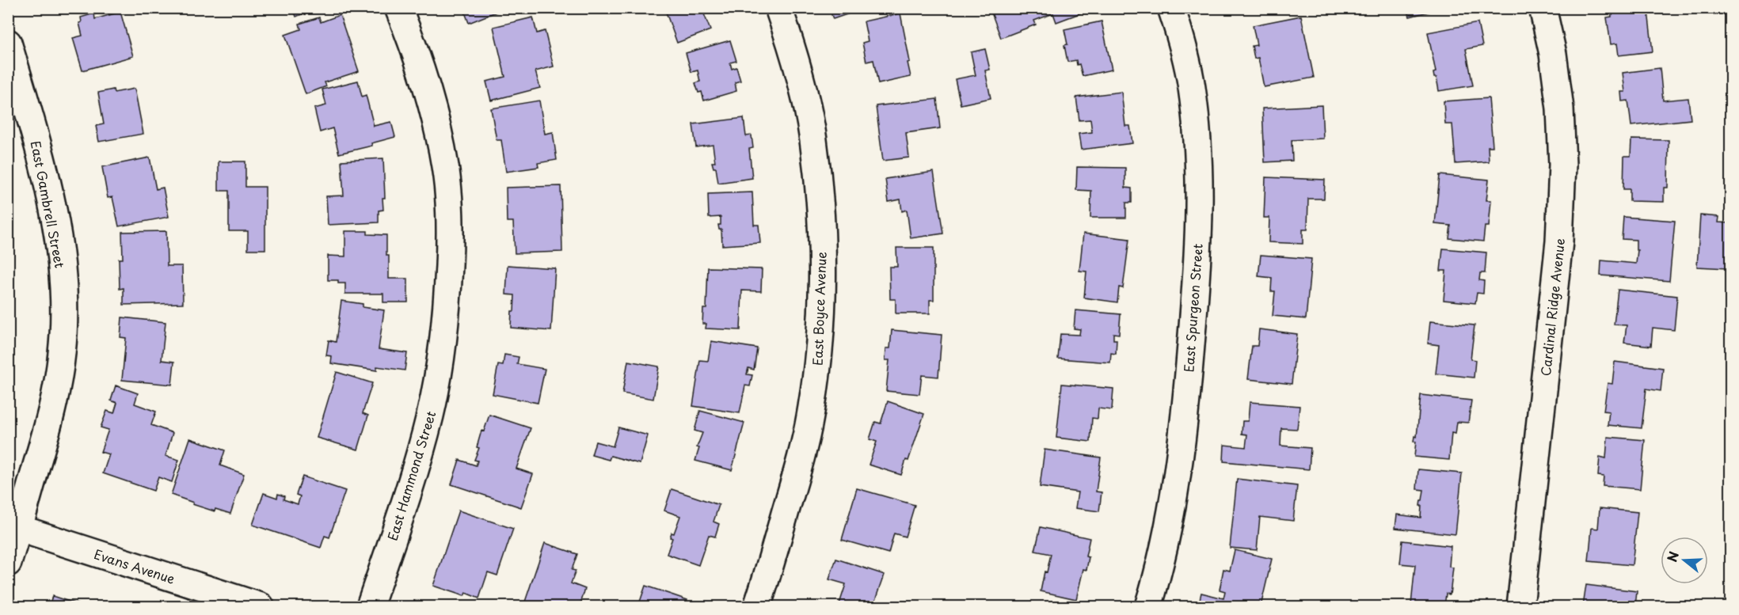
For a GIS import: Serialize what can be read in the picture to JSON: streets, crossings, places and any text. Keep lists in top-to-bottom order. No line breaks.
{"streets":{"street":["East Gambrell Street","Cardinal Ridge Avenue","East Spurgeon Street","East Boyce Avenue","East Hammond Street","Evans Avenue"]},"crossings":[["East Gambrell Street","Evans Avenue"]],"north":"left"}
